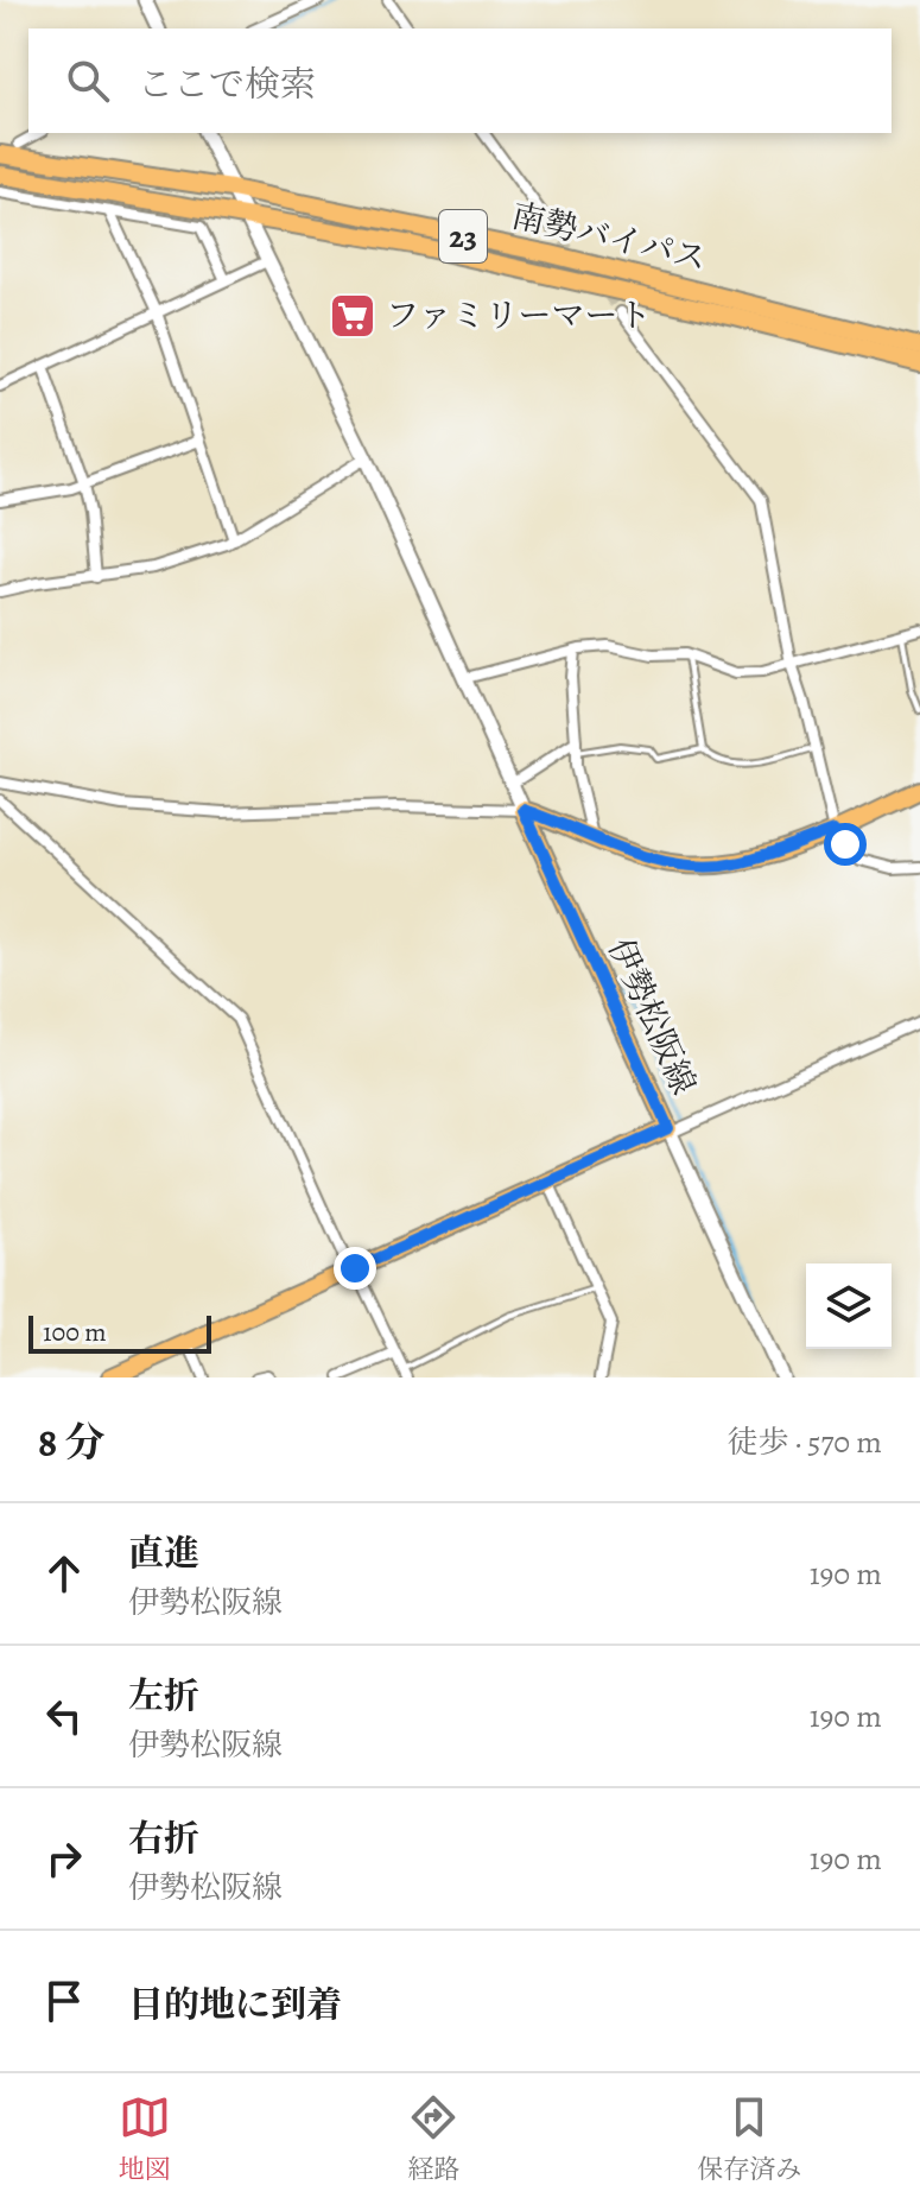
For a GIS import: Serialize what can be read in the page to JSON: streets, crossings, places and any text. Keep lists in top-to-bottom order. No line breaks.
{"streets":{"main road":["23","南勢バイパス","伊勢松阪線"]},"places":{"supermarket":["ファミリーマート"]},"scale_bar":"100 m","page":{"search":"ここで検索","scale":"100 m","heading":["8 分","徒歩 · 570 m"],"list":[["直進","伊勢松阪線","190 m"],["左折","伊勢松阪線","190 m"],["右折","伊勢松阪線","190 m"],"目的地に到着"],"nav":["地図","経路","保存済み"]}}
